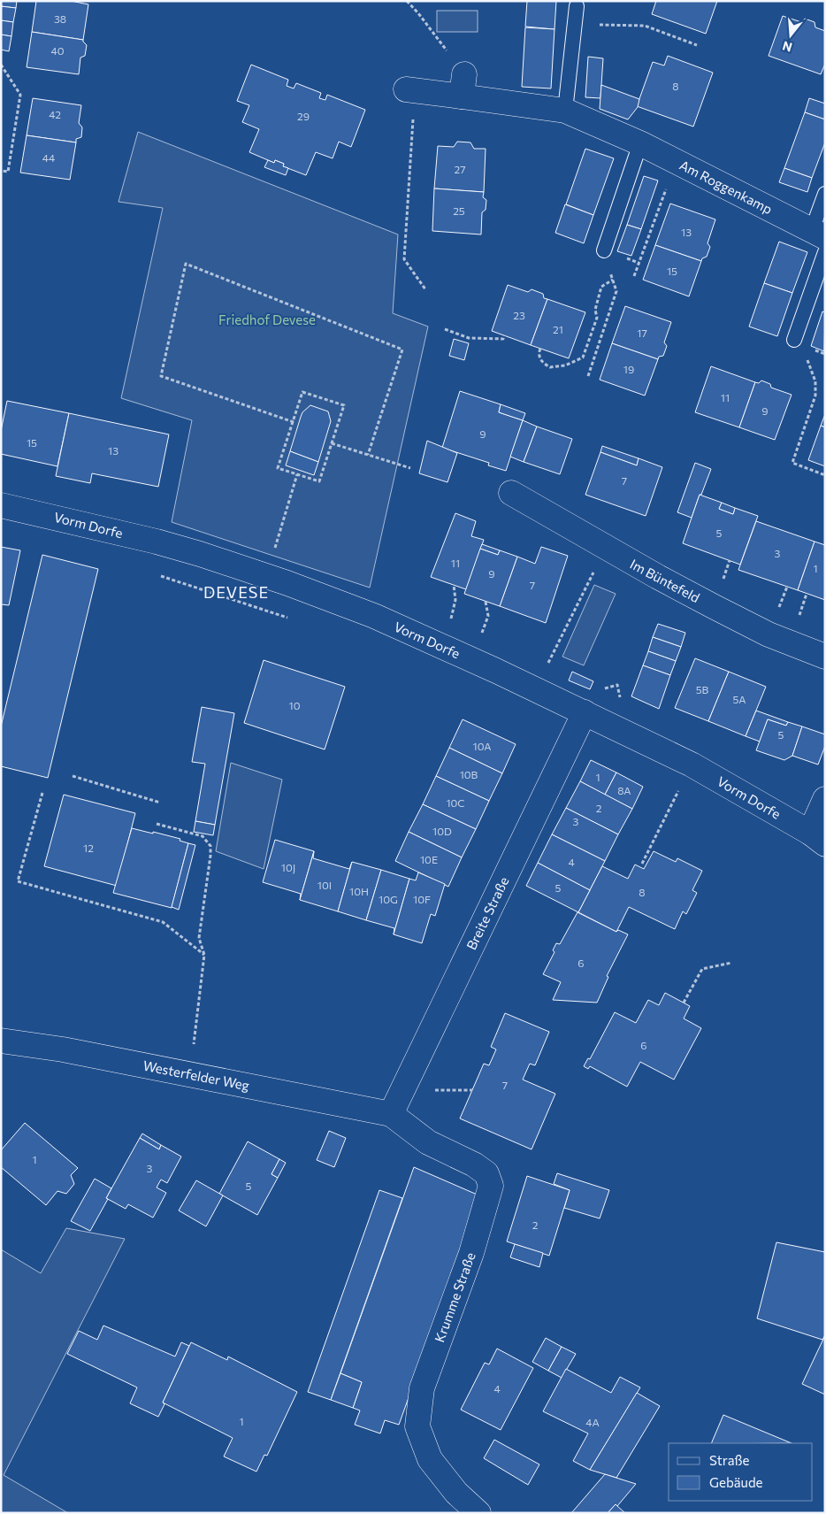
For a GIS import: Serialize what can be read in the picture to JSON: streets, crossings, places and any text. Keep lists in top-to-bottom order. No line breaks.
{"streets":{"street":["Am Roggenkamp","Vorm Dorfe","Im Büntefeld","Breite Straße","Westerfelder Weg","Krumme Straße"]},"crossings":[["Vorm Dorfe","Breite Straße"],["Breite Straße","Westerfelder Weg"],["Breite Straße","Krumme Straße"],["Westerfelder Weg","Krumme Straße"]],"districts":["DEVESE"],"parks":["Friedhof Devese"],"house_numbers":["38","40","8","42","29","44","27","25","13","15","23","21","17","19","11","9","9","15","13","7","5","3","11","1","9","7","5B","5A","10","5","10A","10B","1","8A","10C","2","3","10D","12","10E","4","10J","10I","5","10H","8","10G","10F","6","6","7","1","3","5","2","4","1","4A"],"legend":["Straße","Gebäude"],"north":"bottom"}
